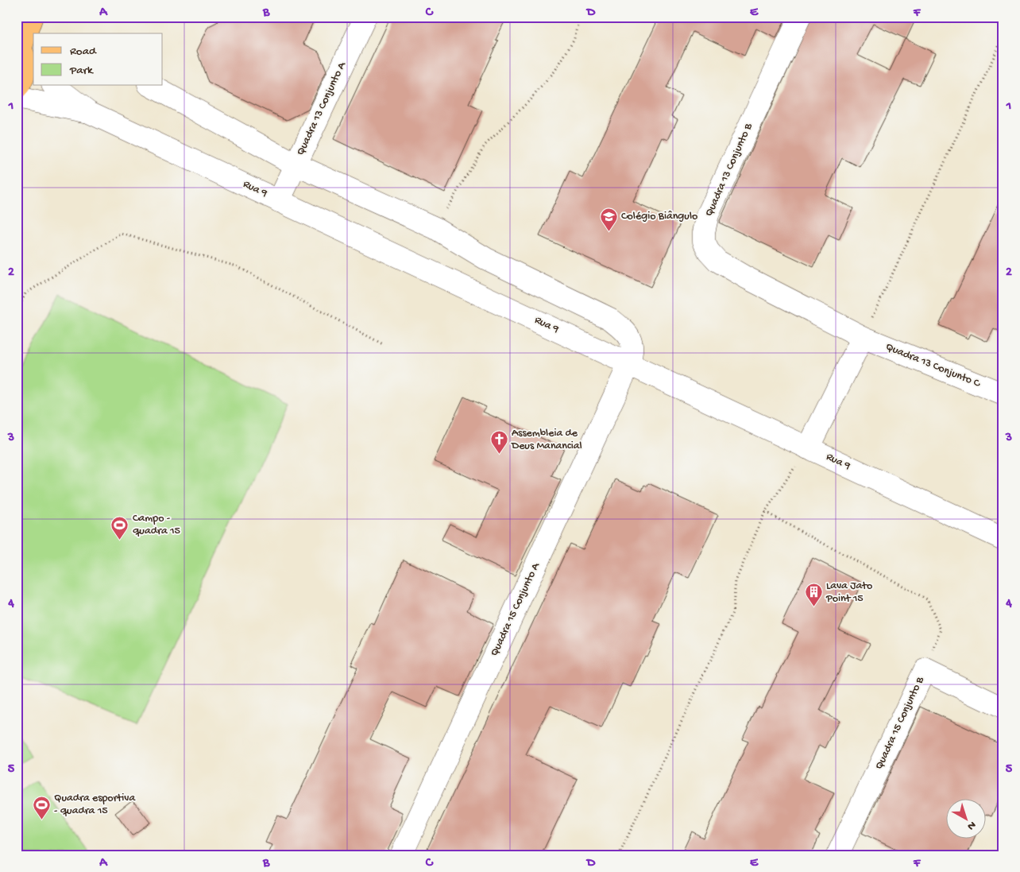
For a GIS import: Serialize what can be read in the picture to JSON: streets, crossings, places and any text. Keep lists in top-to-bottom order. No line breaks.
{"streets":{"street":["Quadra 13 Conjunto A","Quadra 13 Conjunto B","Rua 9","Quadra 13 Conjunto C","Quadra 15 Conjunto A","Quadra 15 Conjunto B"]},"crossings":[["Quadra 13 Conjunto A","Rua 9"],["Quadra 13 Conjunto B","Quadra 13 Conjunto C"],["Rua 9","Quadra 15 Conjunto A"]],"places":{"school or university":["Colégio Biângulo"],"church":["Assembleia de Deus Manancial"],"sports":["Campo - quadra 15","Quadra esportiva - quadra 15"],"building":["Lava Jato Point 15"]},"legend":["Road","Park"],"north":"bottom right","grid":{"columns":["A","B","C","D","E","F"],"rows":["1","2","3","4","5"]}}
